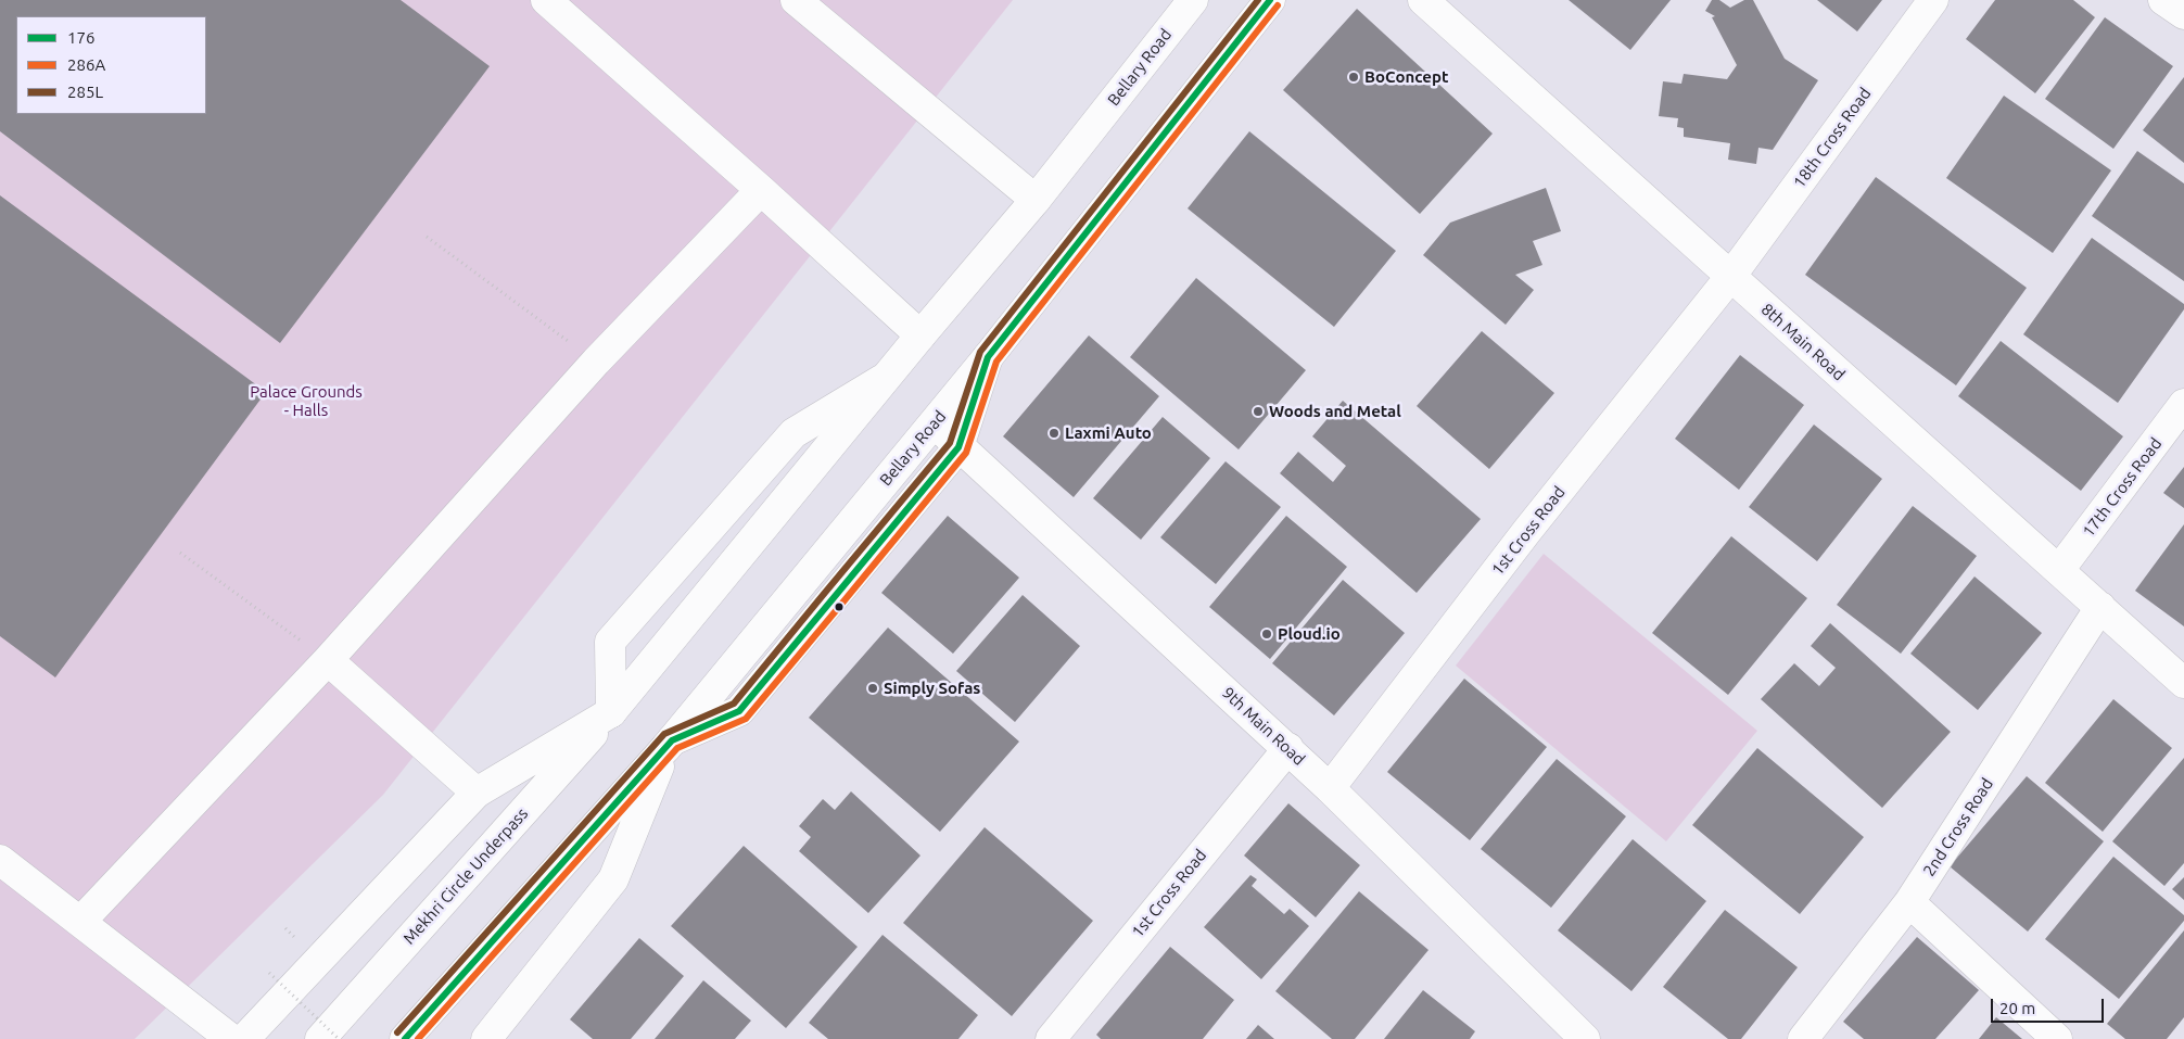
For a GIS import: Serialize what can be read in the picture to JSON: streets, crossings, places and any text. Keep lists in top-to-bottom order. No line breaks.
{"streets":{"main road":["Bellary Road","18th Cross Road","8th Main Road","17th Cross Road","1st Cross Road","9th Main Road","2nd Cross Road","Mekhri Circle Underpass"]},"crossings":[["Bellary Road","9th Main Road"],["Bellary Road","Mekhri Circle Underpass"],["18th Cross Road","8th Main Road"],["18th Cross Road","1st Cross Road"],["8th Main Road","17th Cross Road"],["8th Main Road","1st Cross Road"],["8th Main Road","2nd Cross Road"],["1st Cross Road","9th Main Road"]],"parks":["Palace Grounds - Halls"],"places":["BoConcept","Woods and Metal","Laxmi Auto","Ploud.io","Simply Sofas"],"lines":["transit line 176","transit line 285L","transit line 286A"],"legend":["176","286A","285L"],"scale_bar":"20 m"}
